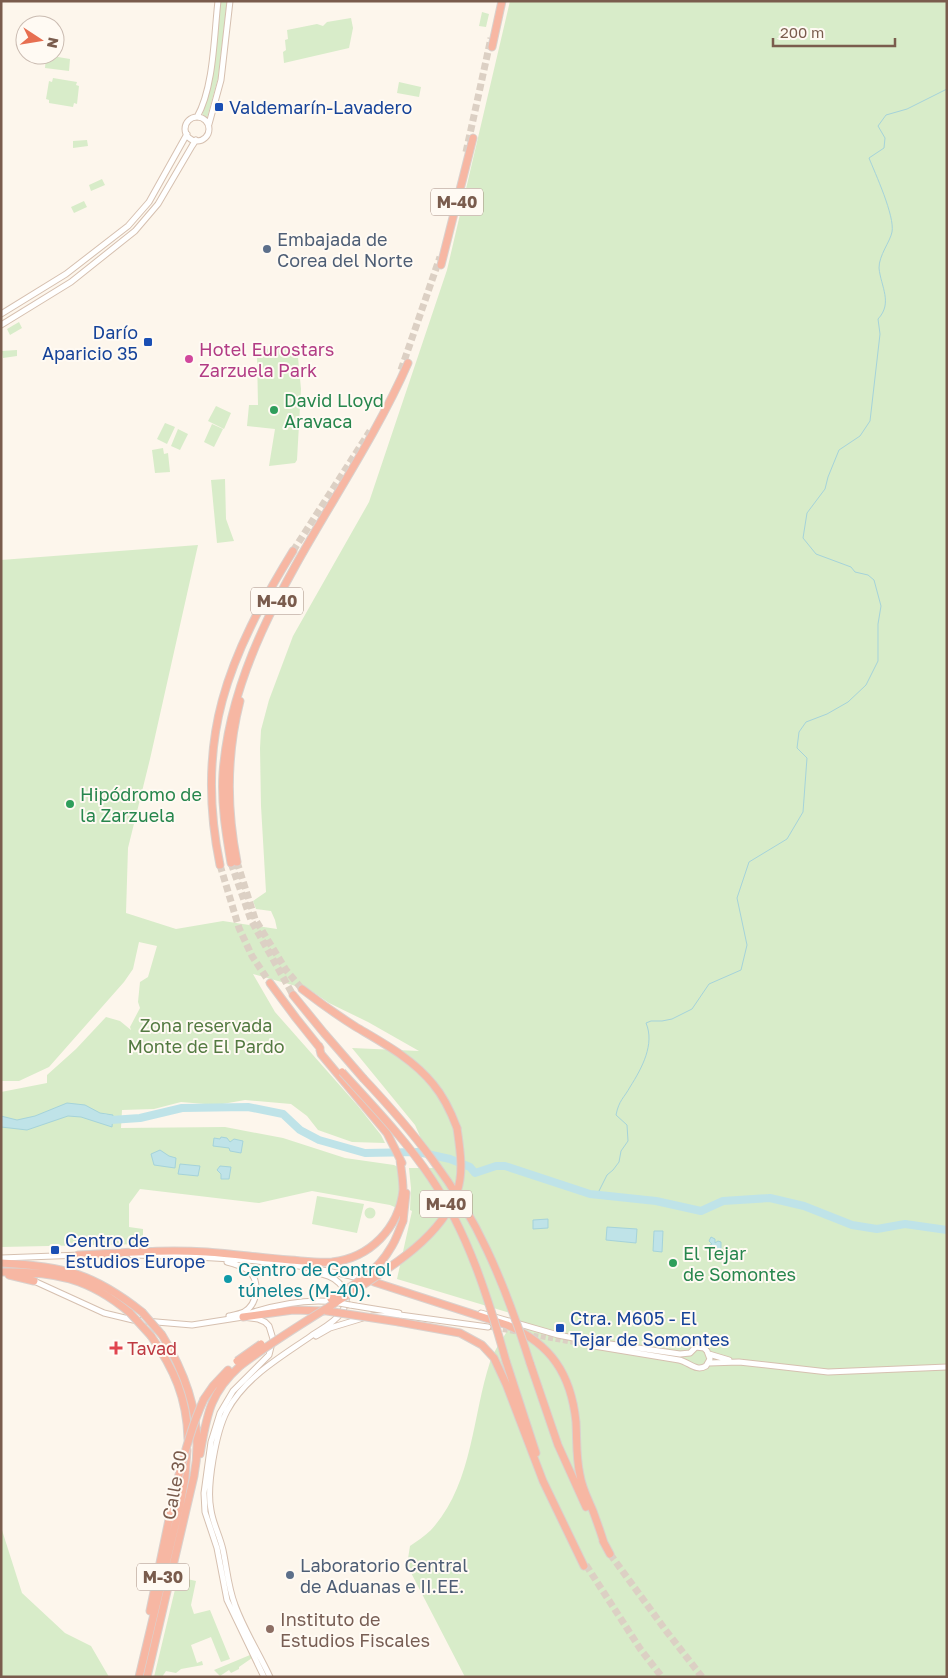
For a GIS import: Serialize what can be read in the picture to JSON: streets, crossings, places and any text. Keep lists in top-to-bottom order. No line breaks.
{"streets":{"highway":["M-40","Calle 30","M-30"]},"parks":["Zona reservada Monte de El Pardo"],"places":{"transit":["Valdemarín-Lavadero","Darío Aparicio 35","Centro de Estudios Europe","Ctra. M605 - El Tejar de Somontes"],"other":["Embajada de Corea del Norte","Hotel Eurostars Zarzuela Park","David Lloyd Aravaca","Hipódromo de la Zarzuela","El Tejar de Somontes","Centro de Control túneles (M-40).","Laboratorio Central de Aduanas e II.EE.","Instituto de Estudios Fiscales"],"health":["Tavad"]},"scale_bar":"200 m","north":"right"}
